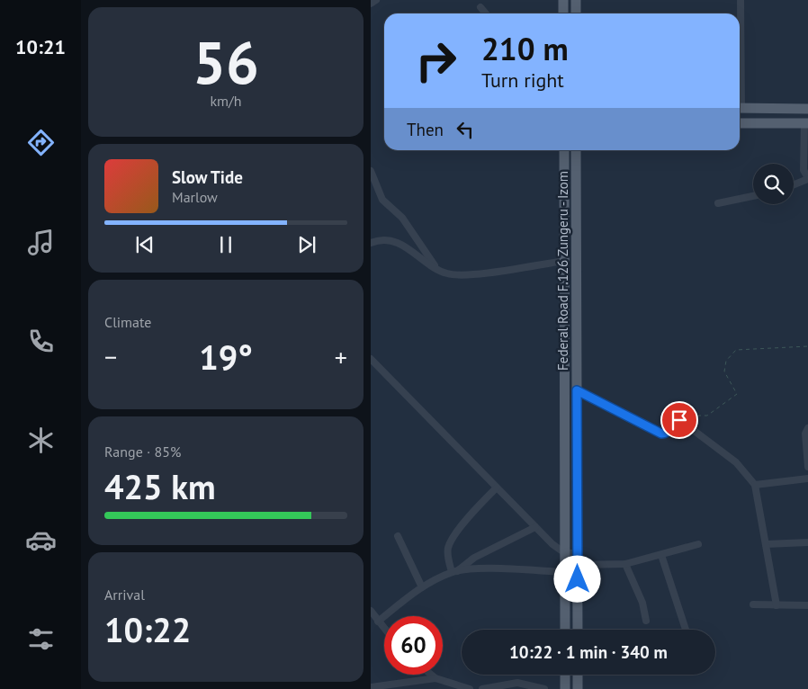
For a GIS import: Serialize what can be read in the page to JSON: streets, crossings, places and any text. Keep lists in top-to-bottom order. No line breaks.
{"streets":{"main road":["Federal Road F.126 Zungeru - Izom"]},"page":{"tabs":"10:21","tile":[["56","km/h"],"Climate",["Range · 85%","425 km"],["Arrival","10:22"]],"turn":["210 m","Turn right"],"then":"Then","song":["Slow Tide","Marlow"],"heat":["−","19°","+"],"limit":"60","trip":"10:22 · 1 min · 340 m"}}
